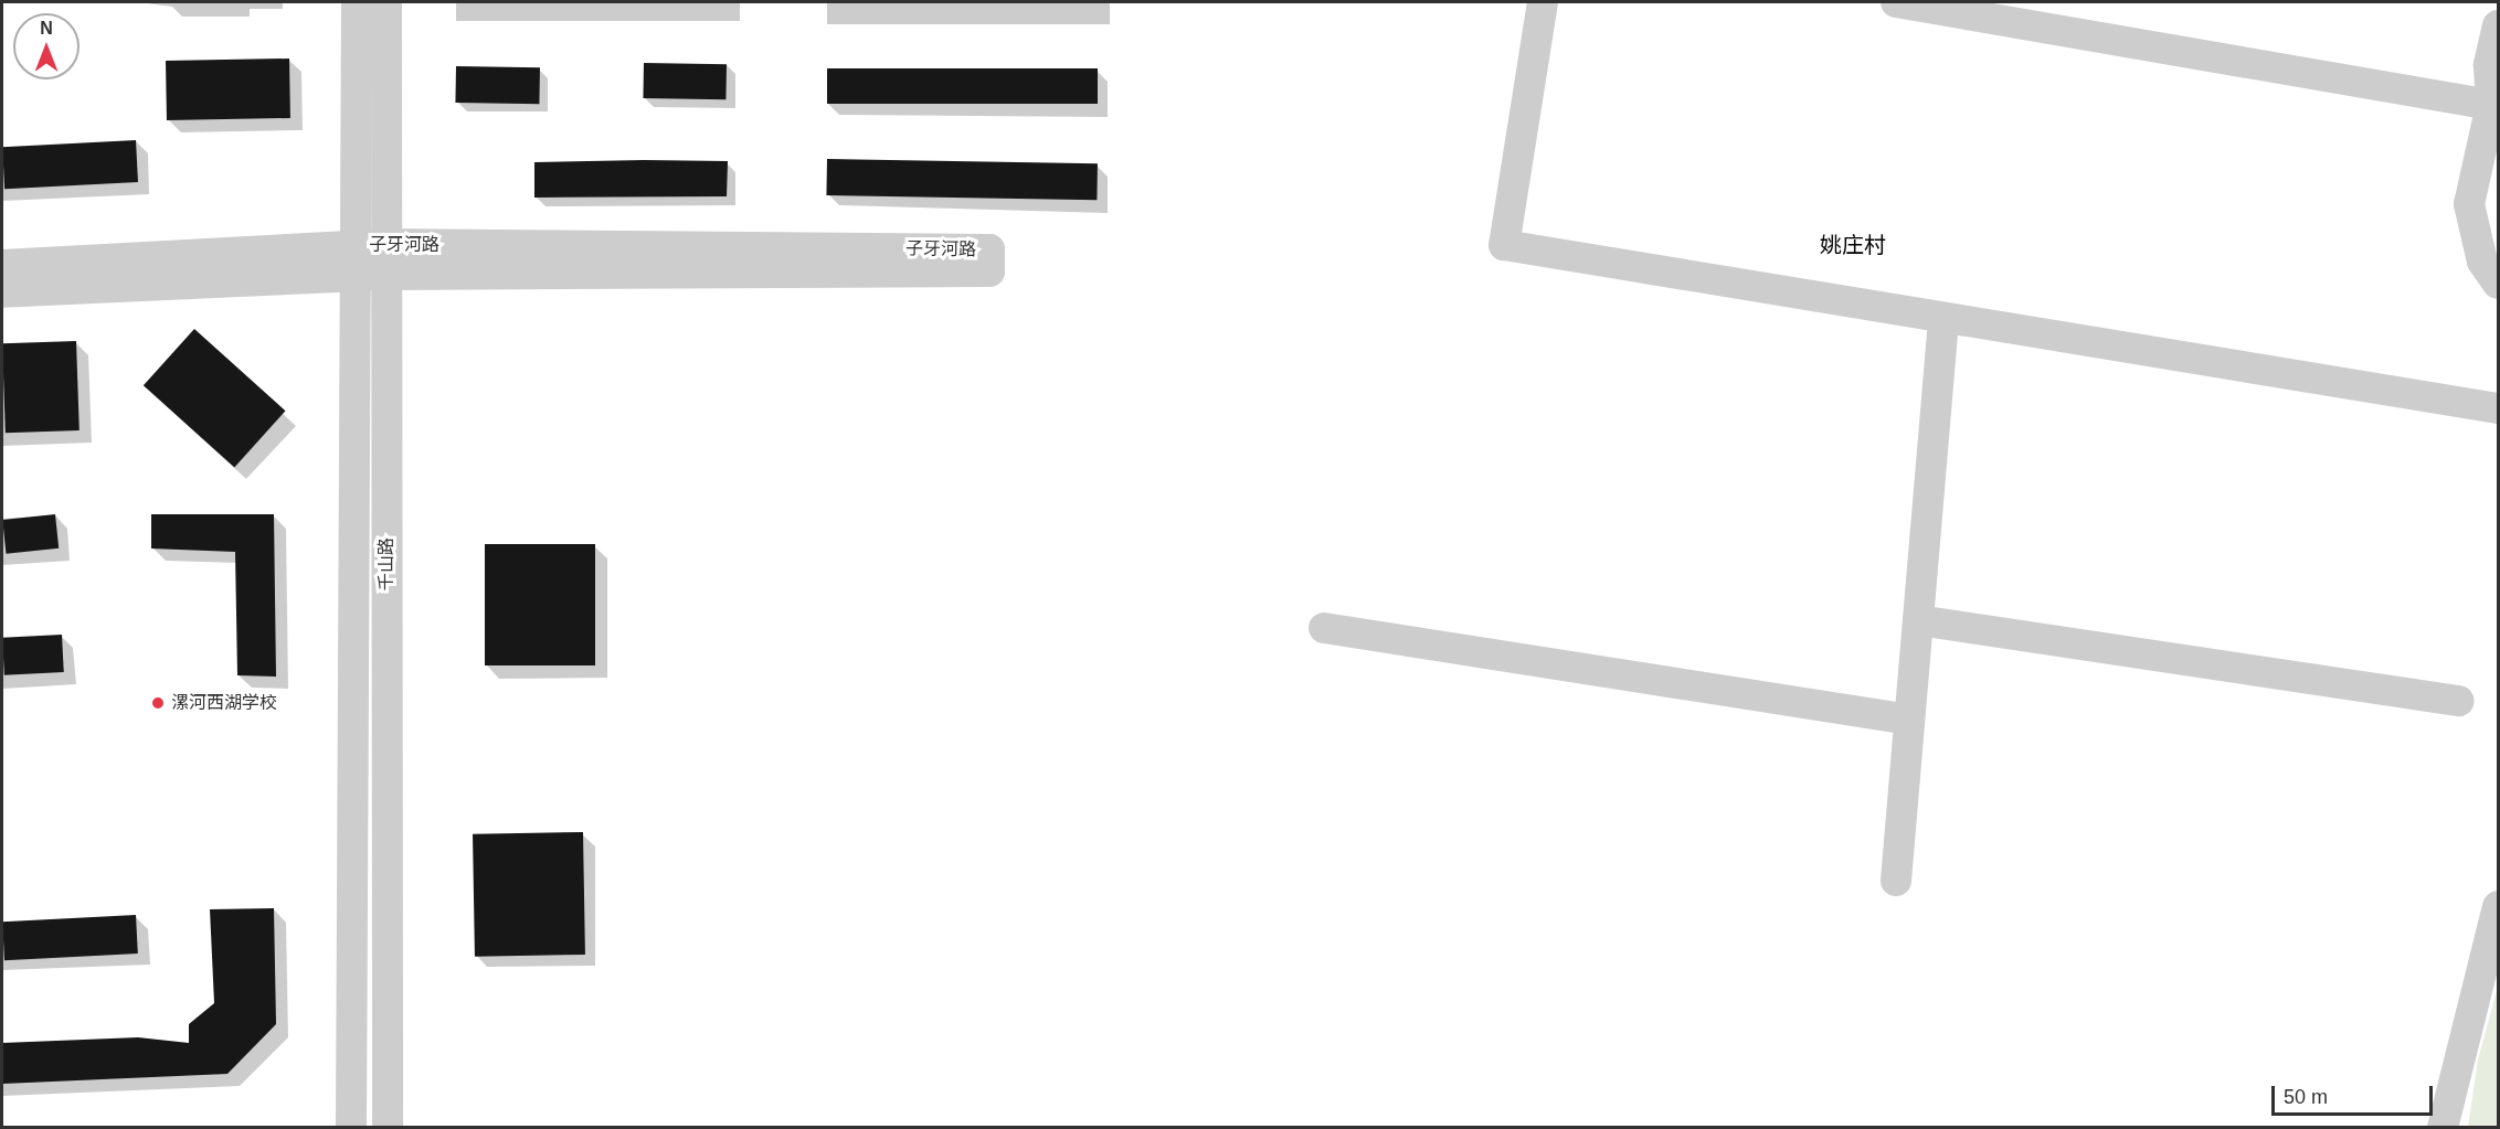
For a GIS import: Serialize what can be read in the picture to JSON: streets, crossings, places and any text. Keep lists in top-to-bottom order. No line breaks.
{"streets":{"street":["子牙河路","千山路"]},"crossings":[["子牙河路","千山路"]],"districts":["姚庄村"],"places":["漯河西湖学校"],"scale_bar":"50 m","north":"top"}
